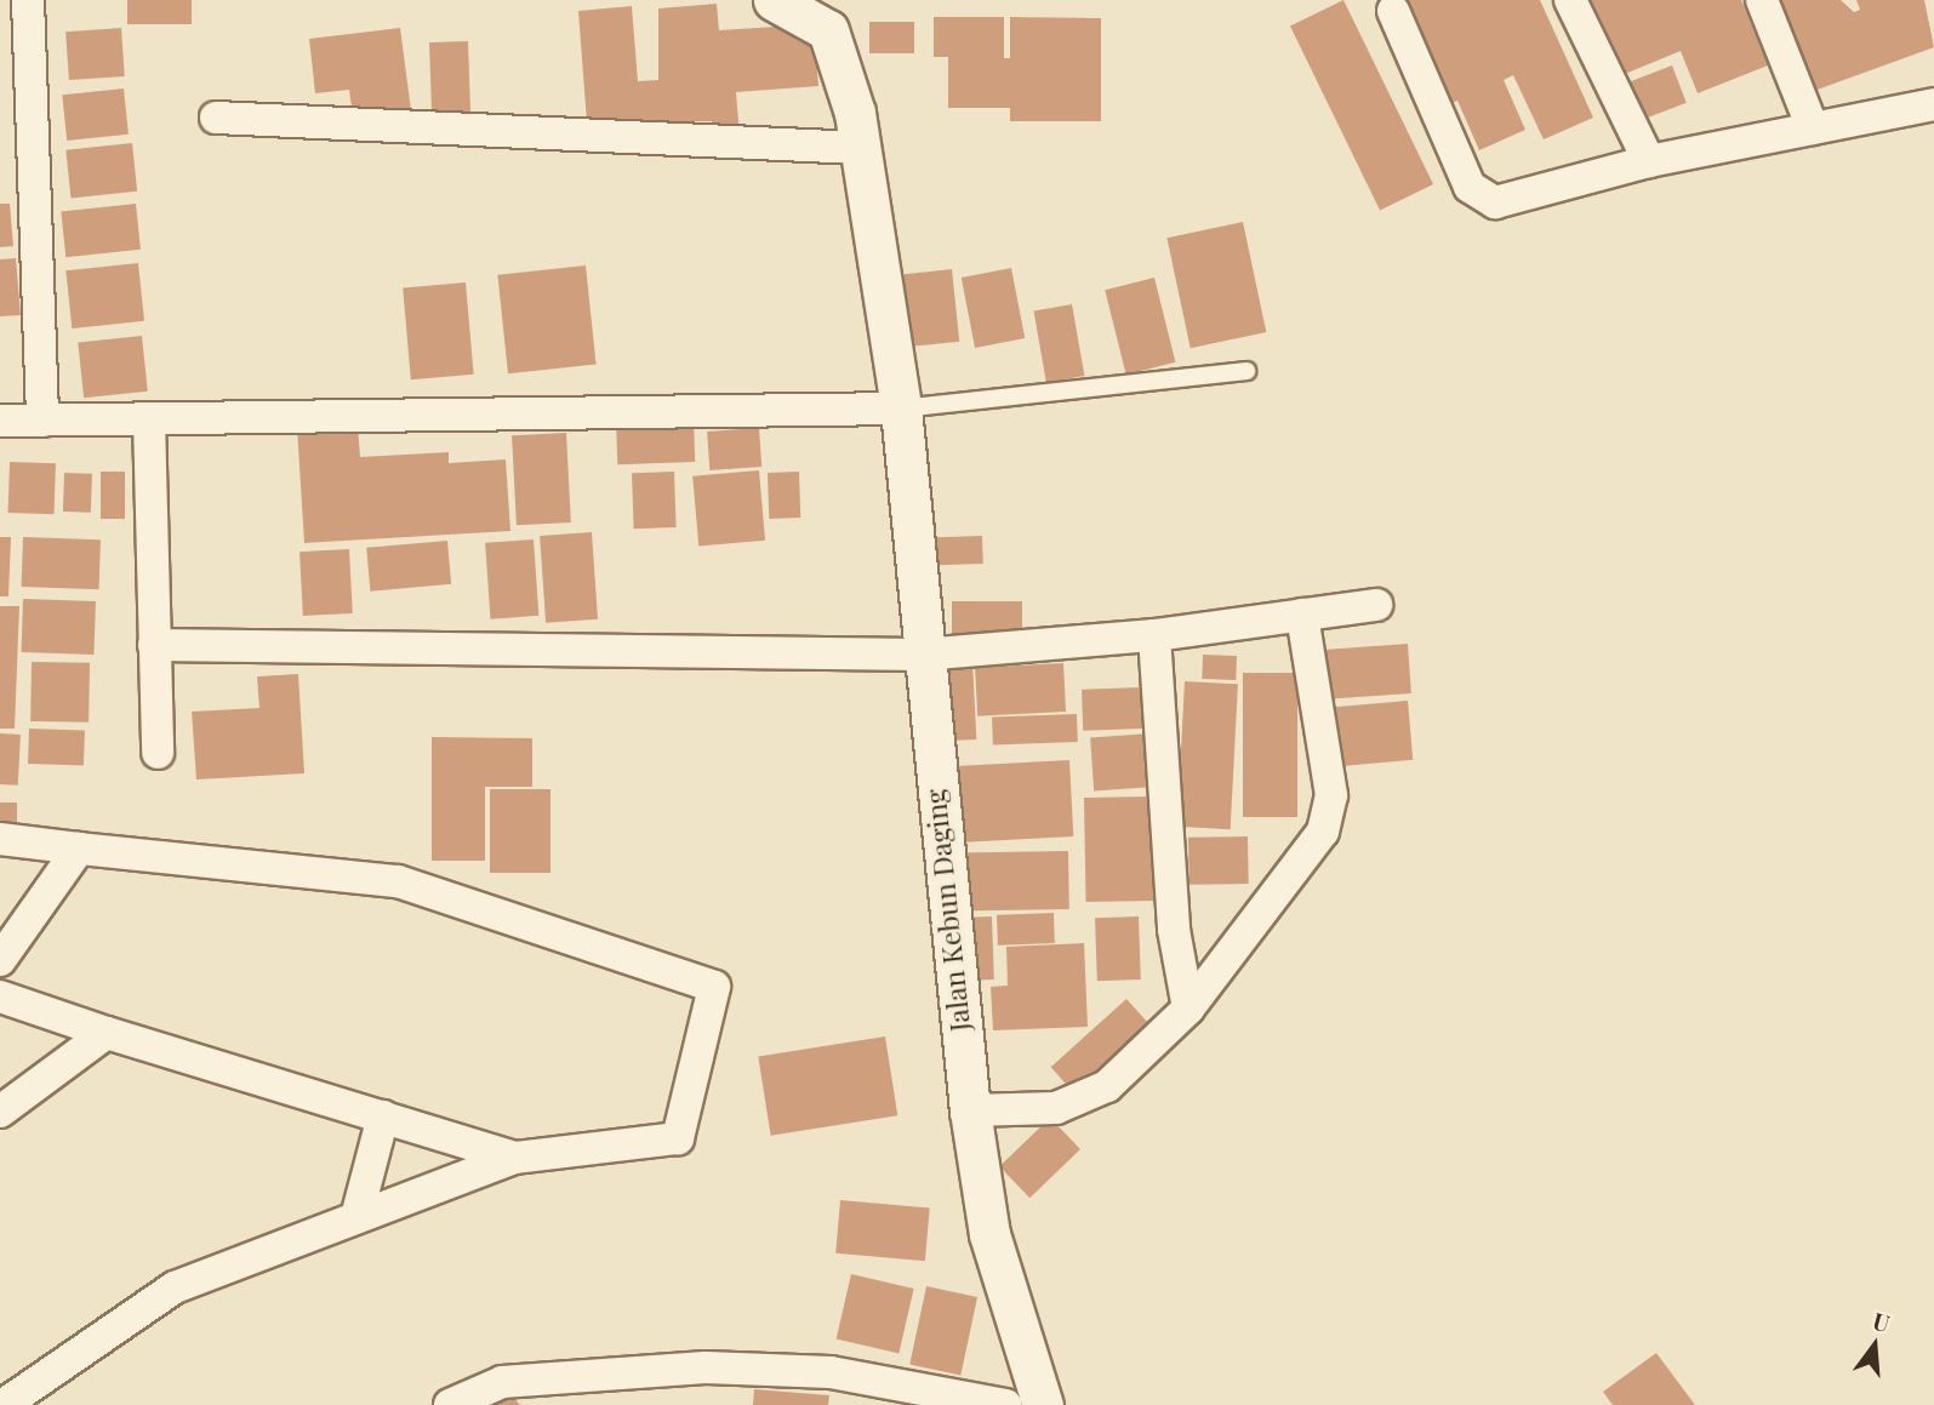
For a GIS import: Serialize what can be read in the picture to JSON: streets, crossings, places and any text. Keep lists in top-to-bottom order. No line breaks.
{"streets":{"street":["Jalan Kebun Daging"]},"north":"top"}
